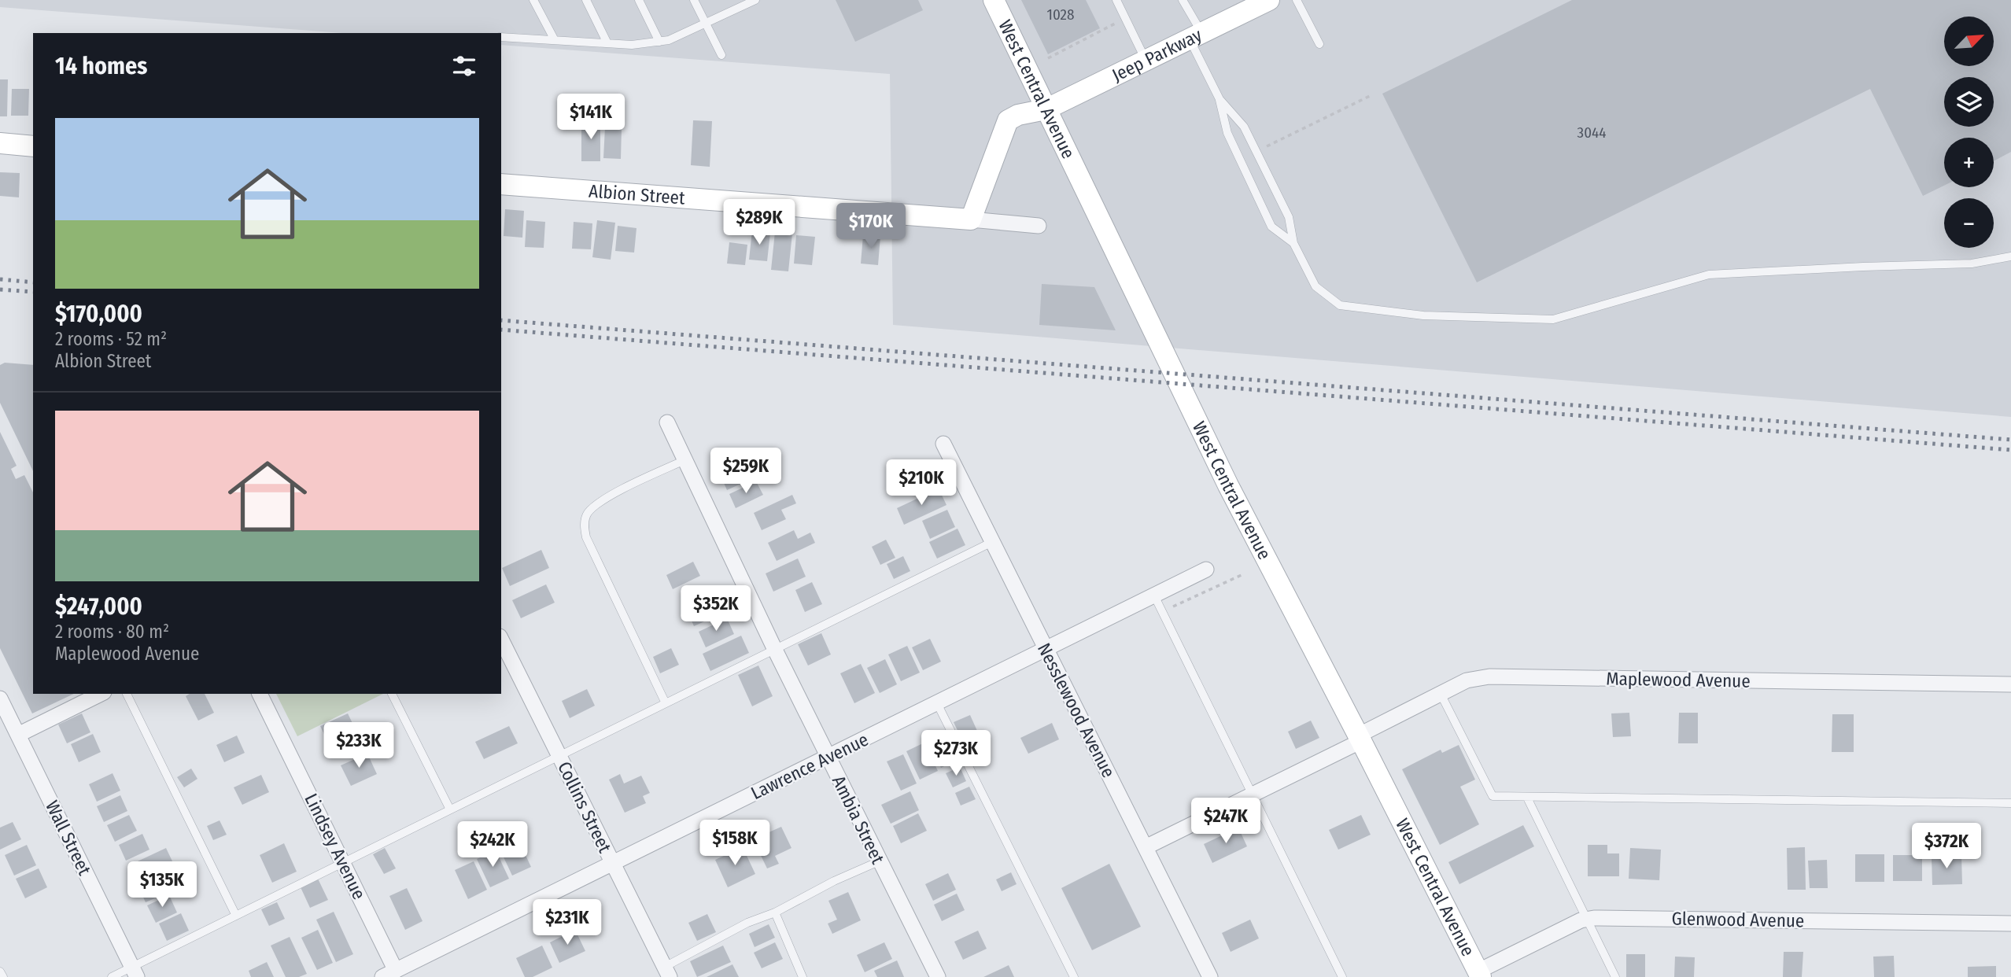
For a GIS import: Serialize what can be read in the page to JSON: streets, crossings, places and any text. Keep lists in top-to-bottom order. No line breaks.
{"streets":{"main road":["Jeep Parkway","West Central Avenue","Albion Street"],"street":["Maplewood Avenue","Nesslewood Avenue","Lawrence Avenue","Collins Street","Ambia Street","Wall Street","Lindsey Avenue","Glenwood Avenue"]},"crossings":[["Jeep Parkway","West Central Avenue"],["West Central Avenue","Maplewood Avenue"],["West Central Avenue","Glenwood Avenue"],["Maplewood Avenue","Nesslewood Avenue"],["Nesslewood Avenue","Lawrence Avenue"],["Lawrence Avenue","Collins Street"],["Lawrence Avenue","Ambia Street"],["Lawrence Avenue","Lindsey Avenue"]],"house_numbers":["1028","3044"],"north":"top right","page":{"map_buttons":["+","−"],"heading":"14 homes","price":["$141K","$289K","$170K","$259K","$210K","$352K","$233K","$273K","$247K","$158K","$242K","$372K","$135K","$231K"],"list":[{"name":"$170,000","note":"2 rooms · 52 m² · Albion Street"},{"name":"$247,000","note":"2 rooms · 80 m² · Maplewood Avenue"}]}}
